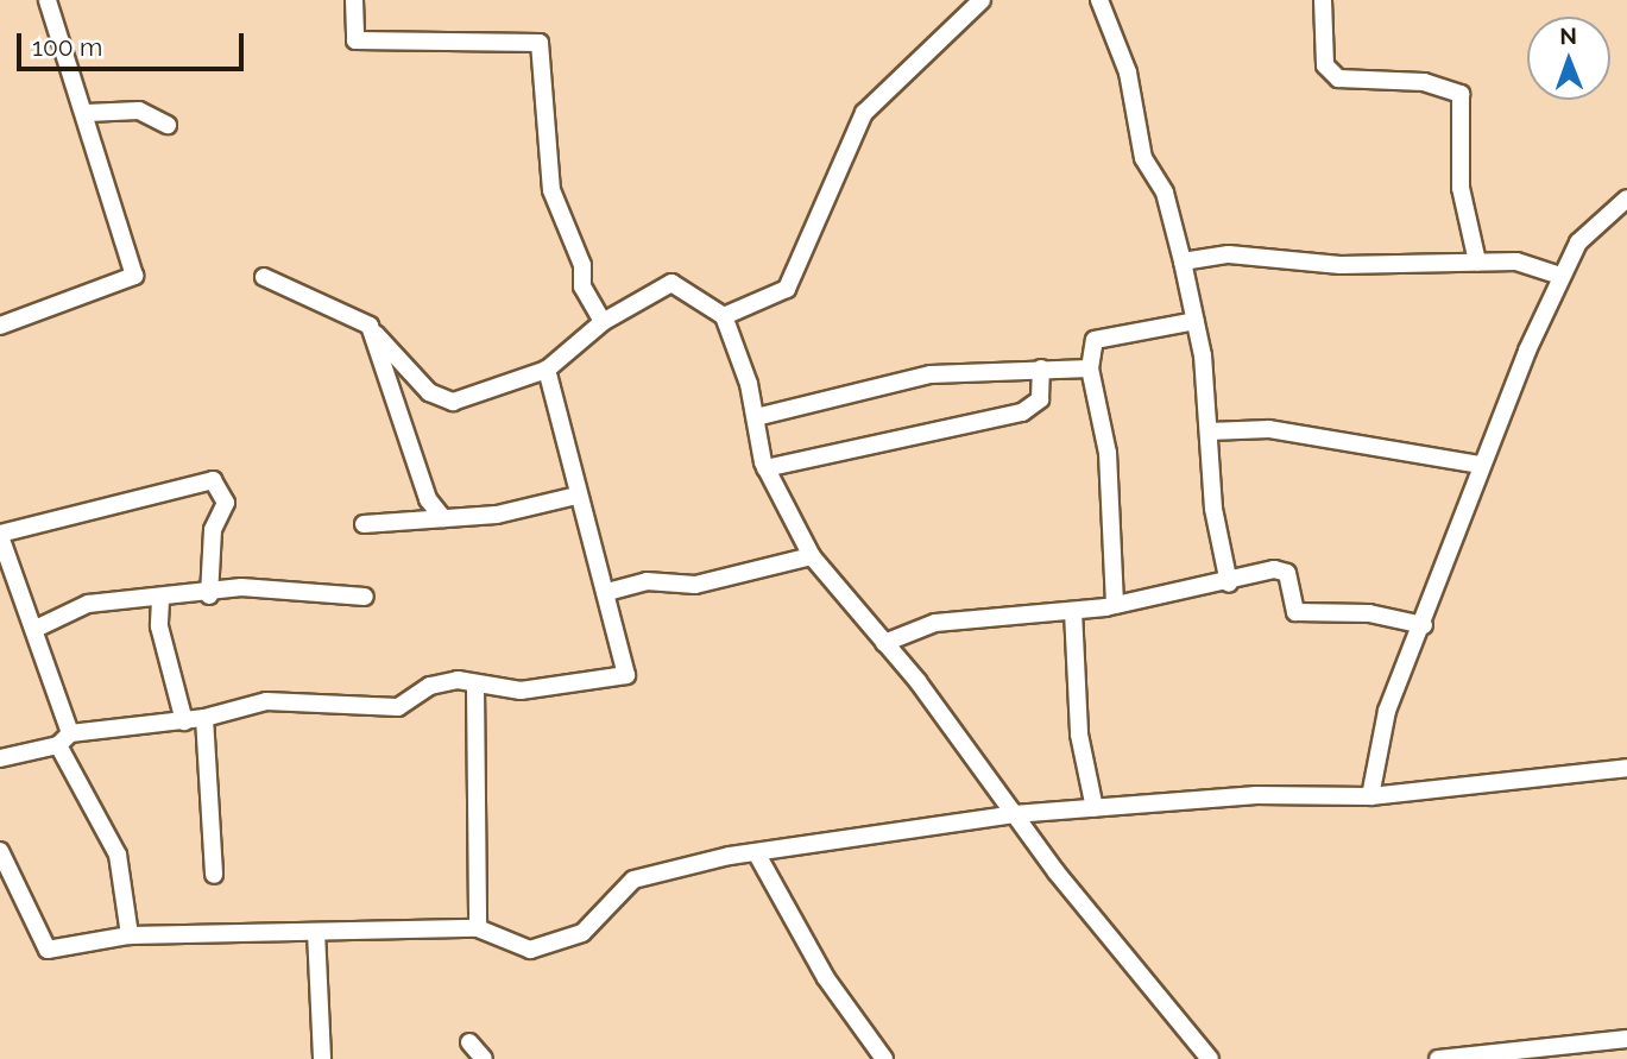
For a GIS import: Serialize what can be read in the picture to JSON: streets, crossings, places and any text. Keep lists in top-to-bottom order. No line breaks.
{"scale_bar":"100 m","north":"top"}
